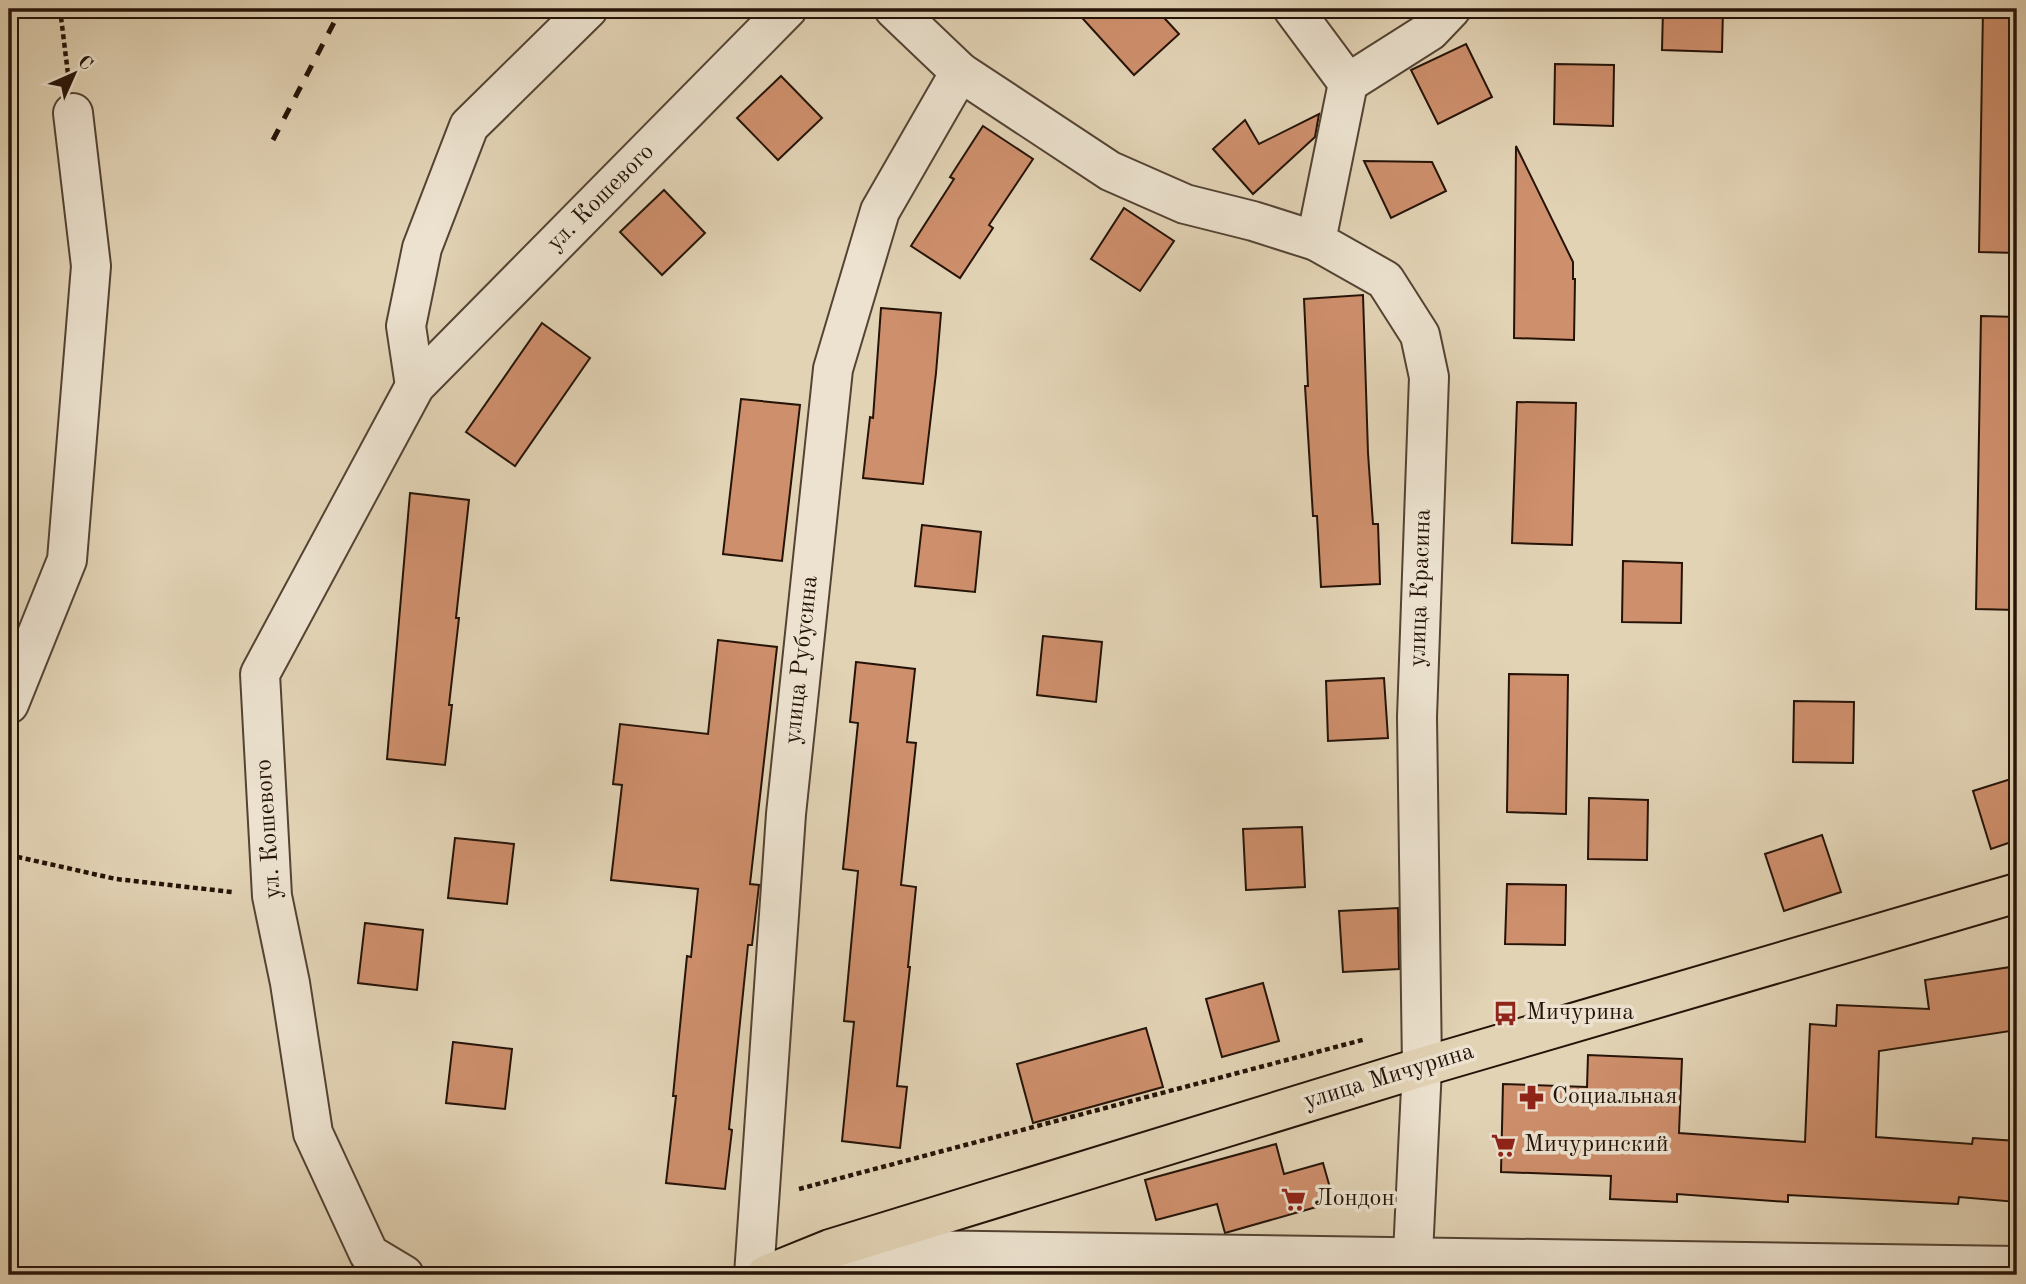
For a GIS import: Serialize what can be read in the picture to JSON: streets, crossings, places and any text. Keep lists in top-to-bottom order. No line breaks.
{"streets":{"main road":["улица Мичурина"],"street":["ул. Кошевого","улица Красина","улица Рубусина"]},"crossings":[["улица Красина","улица Рубусина"],["улица Красина","улица Мичурина"]],"places":{"bus stop":["Мичурина"],"pharmacy":["Социальная"],"supermarket":["Мичуринский","Лондон"]},"north":"top right"}
